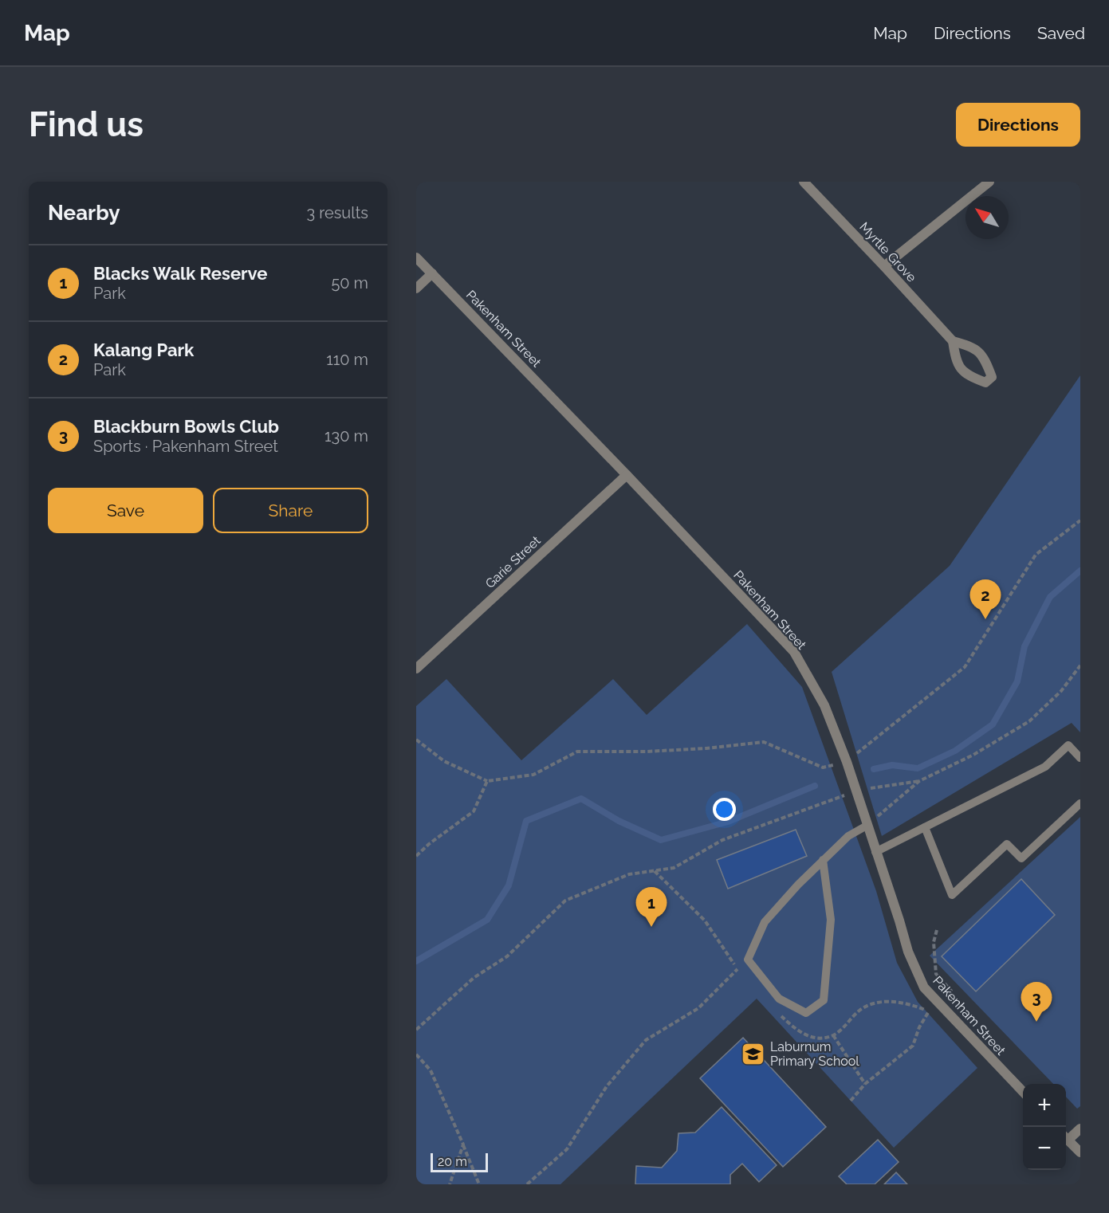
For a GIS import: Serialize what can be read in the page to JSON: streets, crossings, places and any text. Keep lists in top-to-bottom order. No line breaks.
{"streets":{"street":["Myrtle Grove","Pakenham Street","Garie Street"]},"crossings":[["Pakenham Street","Garie Street"]],"places":{"school or university":["Laburnum Primary School"]},"scale_bar":"20 m","north":"top left","page":{"header":"Map","nav":["Map","Directions","Saved"],"buttons":["Directions",["Save","Share"]],"title":"Find us","heading":["Nearby","3 results"],"list":[{"mark":"1","name":"Blacks Walk Reserve","note":"Park","value":"50 m"},{"mark":"2","name":"Kalang Park","note":"Park","value":"110 m"},{"mark":"3","name":"Blackburn Bowls Club","note":"Sports · Pakenham Street","value":"130 m"}],"pins":["2","1","3"],"map_buttons":["+","−"],"scale":"20 m"}}
